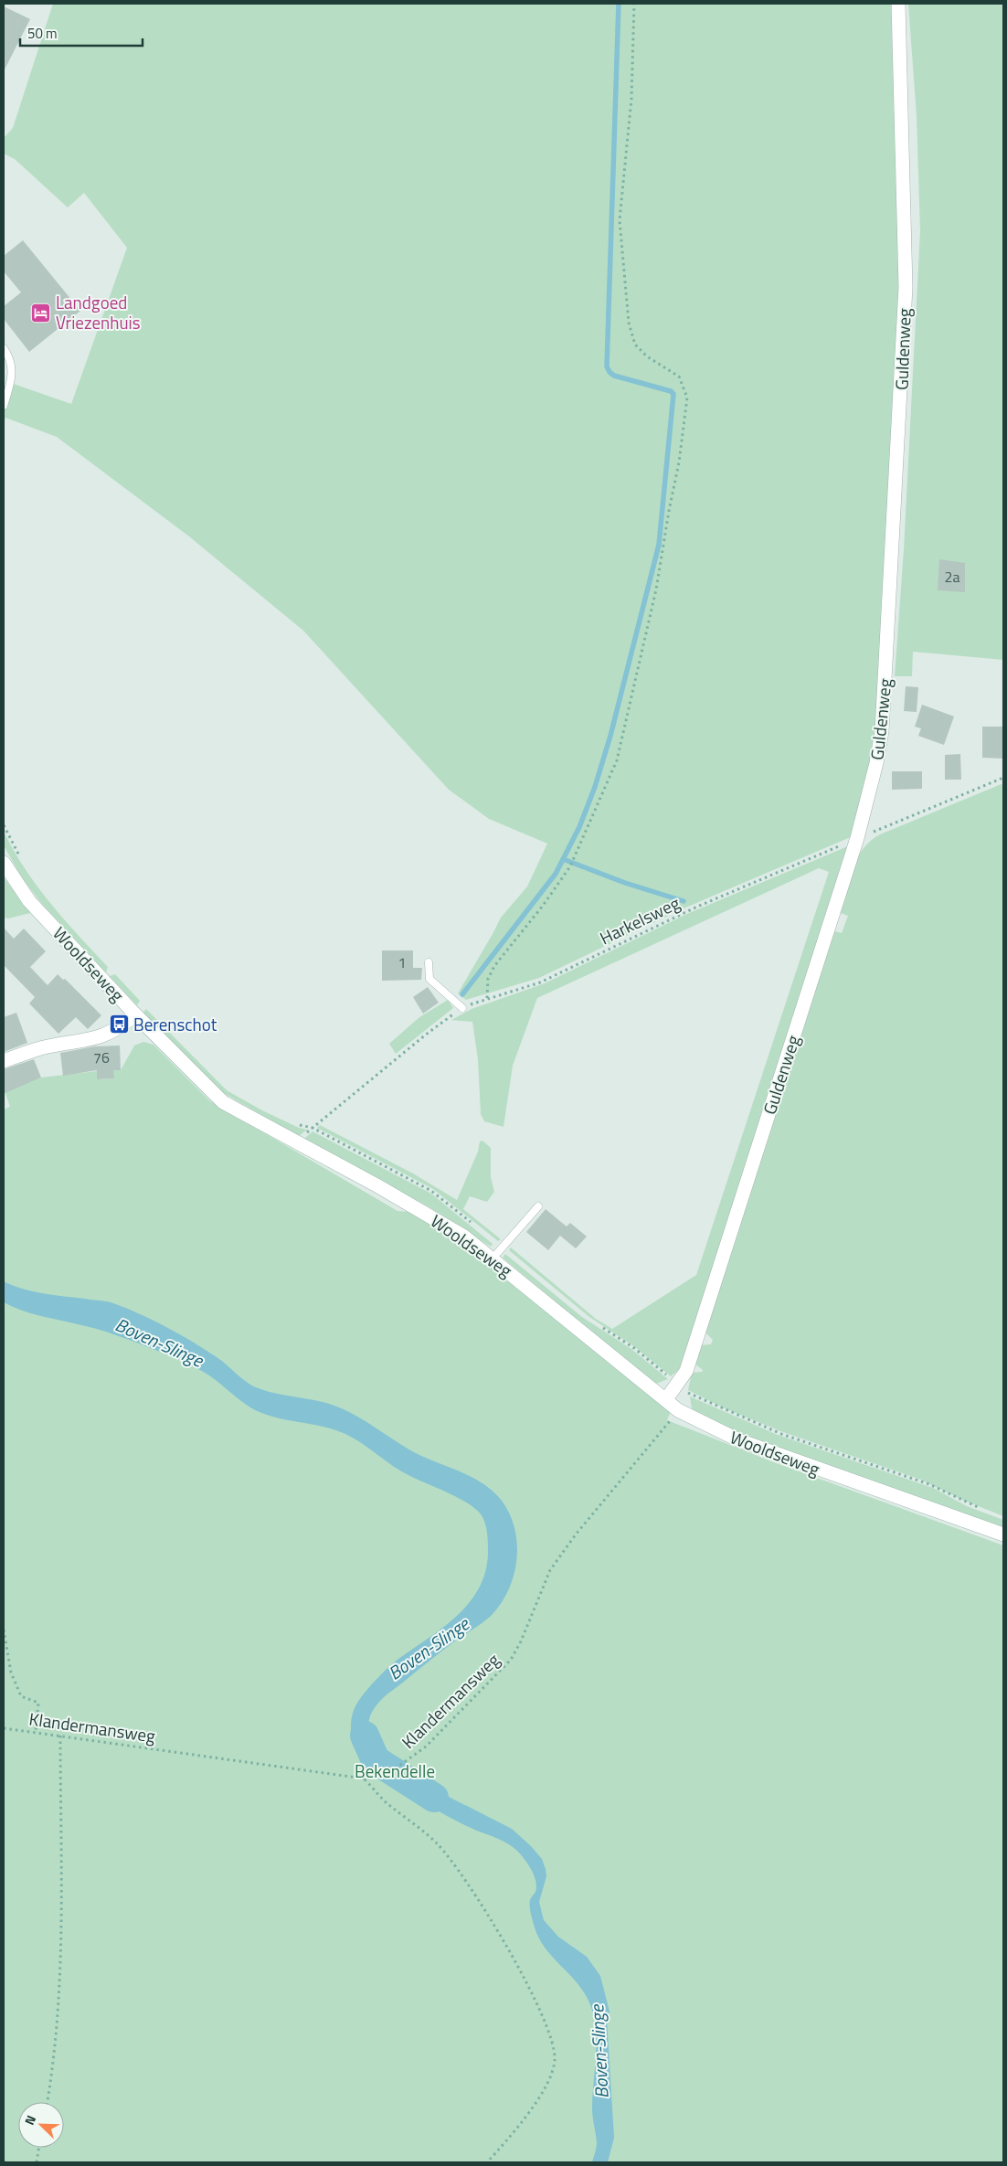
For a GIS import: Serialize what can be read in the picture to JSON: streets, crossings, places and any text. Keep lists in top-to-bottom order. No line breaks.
{"streets":{"street":["Guldenweg","Wooldseweg"],"path":["Harkelsweg","Klandermansweg"]},"crossings":[["Guldenweg","Harkelsweg"],["Guldenweg","Wooldseweg"],["Wooldseweg","Klandermansweg"]],"water":["Boven-Slinge"],"parks":["Bekendelle"],"places":{"hotel":["Landgoed Vriezenhuis"],"bus stop":["Berenschot"]},"house_numbers":["2a","1","76"],"scale_bar":"50 m","north":"top left"}
